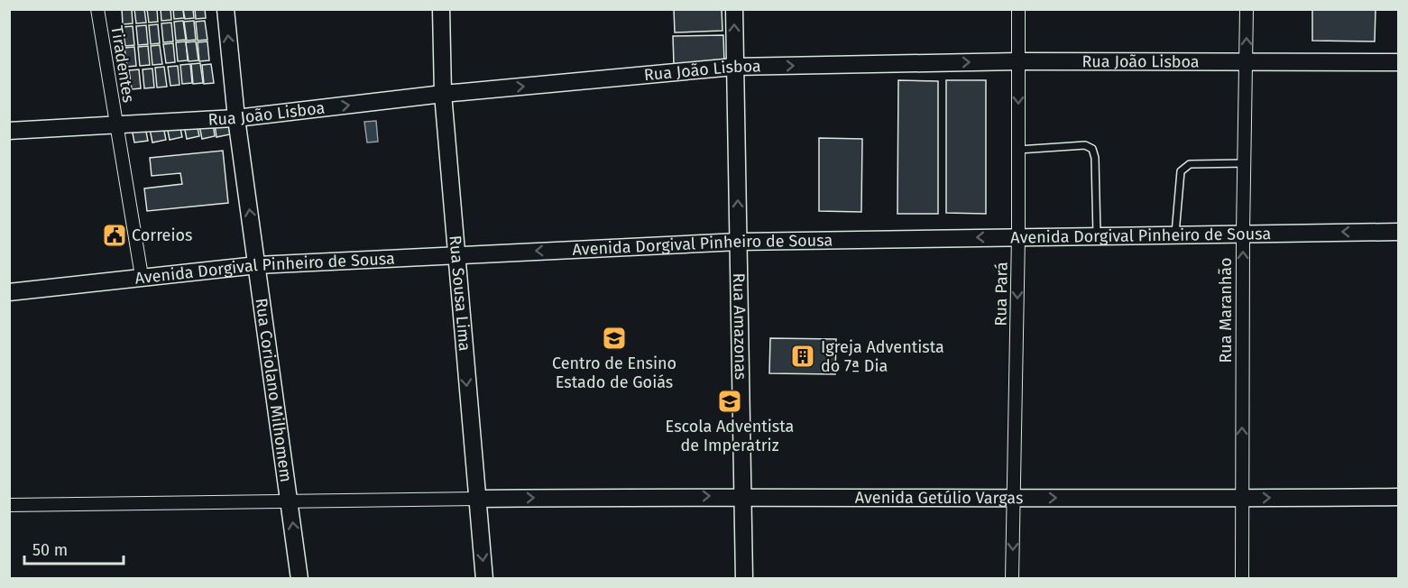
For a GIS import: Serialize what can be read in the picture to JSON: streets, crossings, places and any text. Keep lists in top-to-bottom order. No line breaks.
{"streets":{"street":["Rua João Lisboa","Tiradentes","Avenida Dorgival Pinheiro de Sousa","Rua Sousa Lima","Rua Pará","Rua Maranhão","Rua Amazonas","Rua Coriolano Milhomem","Avenida Getúlio Vargas"]},"crossings":[["Rua João Lisboa","Tiradentes"],["Rua João Lisboa","Rua Sousa Lima"],["Rua João Lisboa","Rua Pará"],["Rua João Lisboa","Rua Maranhão"],["Rua João Lisboa","Rua Amazonas"],["Rua João Lisboa","Rua Coriolano Milhomem"],["Tiradentes","Avenida Dorgival Pinheiro de Sousa"],["Avenida Dorgival Pinheiro de Sousa","Rua Sousa Lima"],["Avenida Dorgival Pinheiro de Sousa","Rua Pará"],["Avenida Dorgival Pinheiro de Sousa","Rua Maranhão"],["Avenida Dorgival Pinheiro de Sousa","Rua Amazonas"],["Avenida Dorgival Pinheiro de Sousa","Rua Coriolano Milhomem"],["Rua Sousa Lima","Avenida Getúlio Vargas"],["Rua Pará","Avenida Getúlio Vargas"],["Rua Maranhão","Avenida Getúlio Vargas"],["Rua Amazonas","Avenida Getúlio Vargas"]],"one_way":["Rua João Lisboa","Avenida Dorgival Pinheiro de Sousa","Rua Sousa Lima","Rua Pará","Rua Maranhão","Rua Amazonas","Rua Coriolano Milhomem","Avenida Getúlio Vargas"],"places":{"public building":["Correios"],"school or university":["Centro de Ensino Estado de Goiás","Escola Adventista de Imperatriz"],"building":["Igreja Adventista do 7ª Dia"]},"scale_bar":"50 m"}
